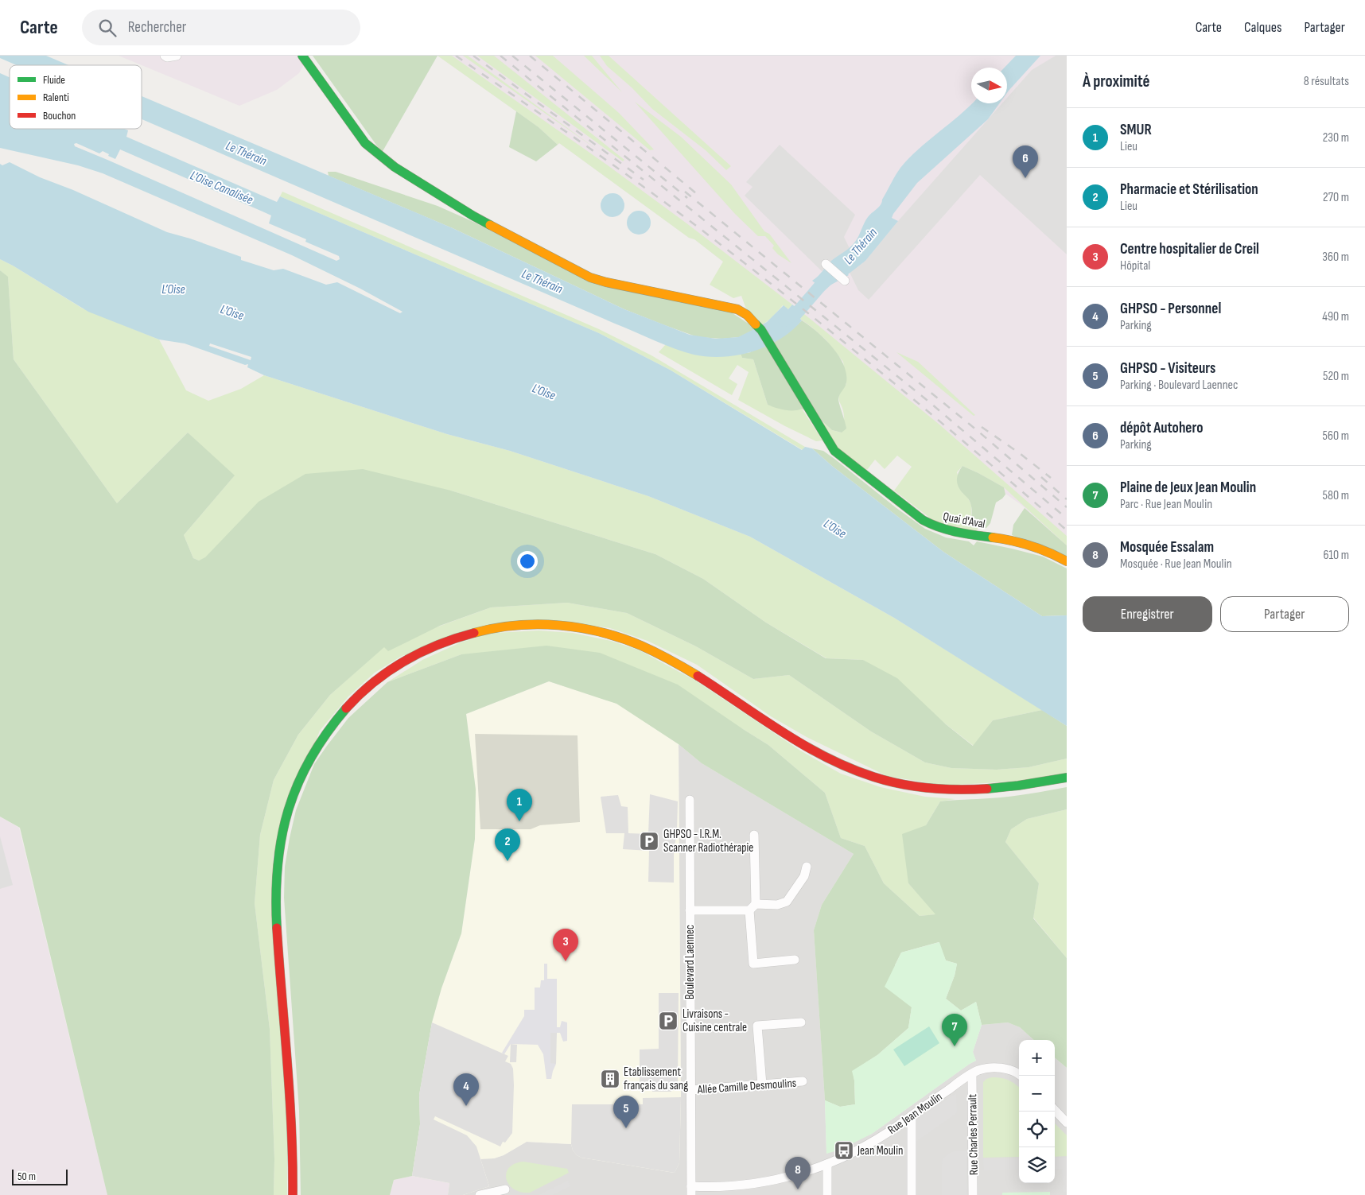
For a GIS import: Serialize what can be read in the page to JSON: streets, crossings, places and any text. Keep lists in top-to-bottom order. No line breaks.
{"streets":{"main road":["Quai d'Aval"],"street":["Boulevard Laennec","Allée Camille Desmoulins","Rue Jean Moulin","Rue Charles Perrault"]},"crossings":[["Boulevard Laennec","Allée Camille Desmoulins"],["Boulevard Laennec","Rue Jean Moulin"],["Rue Jean Moulin","Rue Charles Perrault"]],"water":["Le Thérain","L'Oise Canalisée","L’Oise","L'Oise"],"places":{"parking":["GHPSO - I.R.M. Scanner Radiothérapie","Livraisons - Cuisine centrale"],"building":["Etablissement français du sang"],"bus stop":["Jean Moulin"]},"legend":["Fluide","Ralenti","Bouchon"],"scale_bar":"50 m","north":"right","page":{"header":"Carte","search":"Rechercher","nav":["Carte","Calques","Partager"],"heading":["À proximité","8 résultats"],"list":[{"mark":"1","name":"SMUR","note":"Lieu","value":"230 m"},{"mark":"2","name":"Pharmacie et Stérilisation","note":"Lieu","value":"270 m"},{"mark":"3","name":"Centre hospitalier de Creil","note":"Hôpital","value":"360 m"},{"mark":"4","name":"GHPSO - Personnel","note":"Parking","value":"490 m"},{"mark":"5","name":"GHPSO - Visiteurs","note":"Parking · Boulevard Laennec","value":"520 m"},{"mark":"6","name":"dépôt Autohero","note":"Parking","value":"560 m"},{"mark":"7","name":"Plaine de Jeux Jean Moulin","note":"Parc · Rue Jean Moulin","value":"580 m"},{"mark":"8","name":"Mosquée Essalam","note":"Mosquée · Rue Jean Moulin","value":"610 m"}],"pins":["6","1","2","3","7","4","5","8"],"buttons":["Enregistrer","Partager"],"map_buttons":["+","−"],"scale":"50 m"}}
